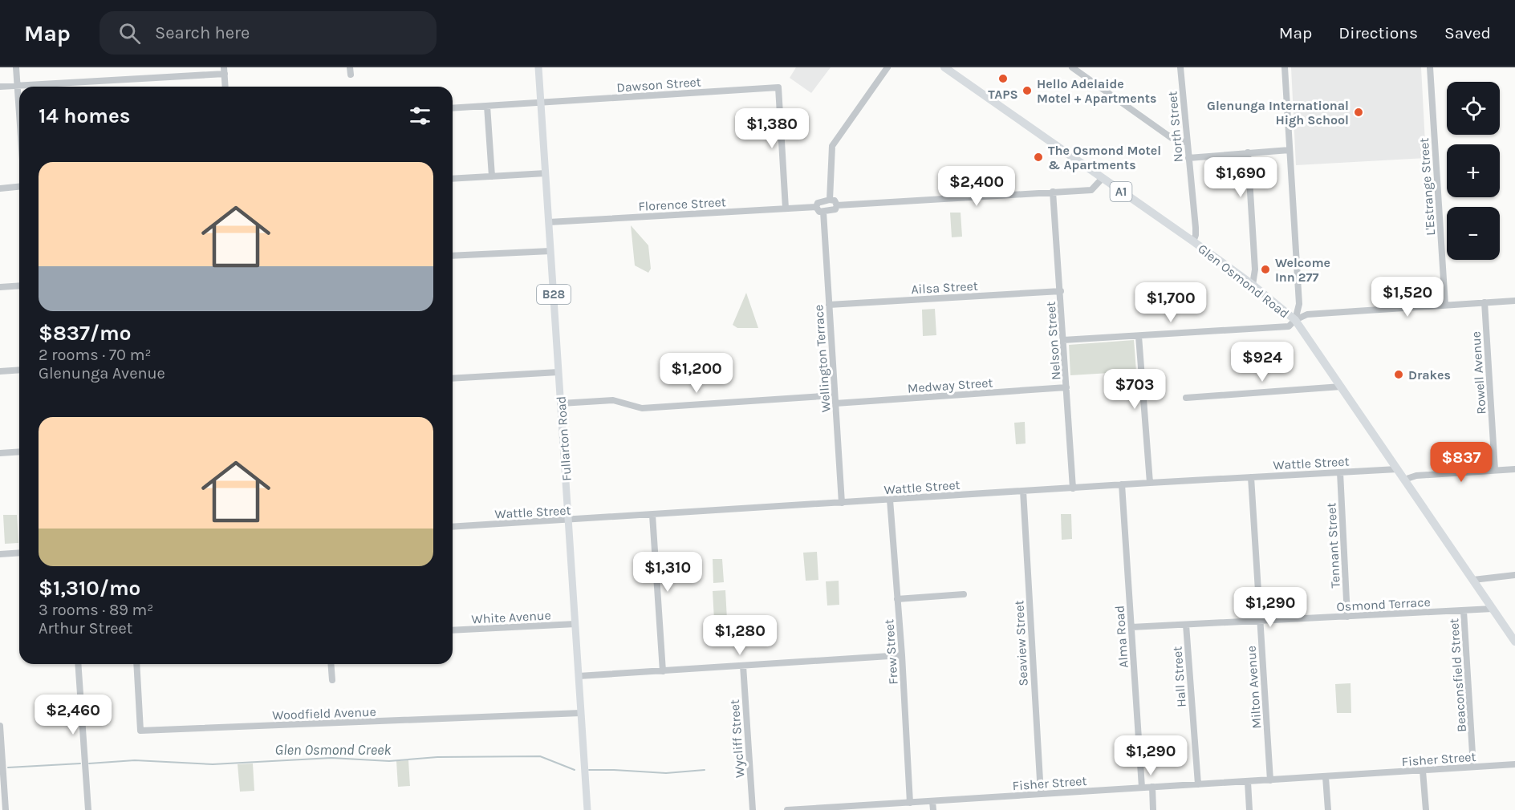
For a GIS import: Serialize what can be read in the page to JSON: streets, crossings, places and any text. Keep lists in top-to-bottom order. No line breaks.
{"streets":{"highway":["A1","Glen Osmond Road"],"main road":["B28","Fullarton Road"],"street":["Dawson Street","North Street","L'Estrange Street","Florence Street","Ailsa Street","Nelson Street","Wellington Terrace","Rowell Avenue","Medway Street","Wattle Street","Tennant Street","Osmond Terrace","White Avenue","Alma Road","Seaview Street","Frew Street","Beaconsfield Street","Hall Street","Milton Avenue","Woodfield Avenue","Wycliff Street","Fisher Street"]},"crossings":[["Dawson Street","Florence Street"],["Dawson Street","Fullarton Road"],["North Street","Glen Osmond Road"],["Florence Street","Fullarton Road"],["Glen Osmond Road","Wattle Street"],["Glen Osmond Road","Osmond Terrace"],["Ailsa Street","Nelson Street"],["Ailsa Street","Wellington Terrace"],["Nelson Street","Medway Street"],["Nelson Street","Wattle Street"],["Wellington Terrace","Medway Street"],["Wellington Terrace","Wattle Street"],["Fullarton Road","Wattle Street"],["Fullarton Road","White Avenue"],["Fullarton Road","Woodfield Avenue"],["Wattle Street","Tennant Street"],["Wattle Street","Alma Road"],["Wattle Street","Seaview Street"],["Wattle Street","Frew Street"],["Wattle Street","Milton Avenue"],["Tennant Street","Osmond Terrace"],["Osmond Terrace","Alma Road"],["Osmond Terrace","Beaconsfield Street"],["Osmond Terrace","Hall Street"],["Osmond Terrace","Milton Avenue"],["Alma Road","Fisher Street"],["Seaview Street","Fisher Street"],["Frew Street","Fisher Street"],["Beaconsfield Street","Fisher Street"],["Hall Street","Fisher Street"],["Milton Avenue","Fisher Street"]],"water":["Glen Osmond Creek"],"places":["TAPS","Hello Adelaide Motel + Apartments","Glenunga International High School","The Osmond Motel & Apartments","Welcome Inn 277","Drakes"],"page":{"header":"Map","search":"Search here","nav":["Map","Directions","Saved"],"map_buttons":["+","−"],"heading":"14 homes","price":["$1,380","$1,690","$2,400","$1,520","$1,700","$924","$1,200","$703","$837","$1,310","$1,290","$1,280","$2,460","$1,290"],"list":[{"name":"$837/mo","note":"2 rooms · 70 m² · Glenunga Avenue"},{"name":"$1,310/mo","note":"3 rooms · 89 m² · Arthur Street"}]}}
